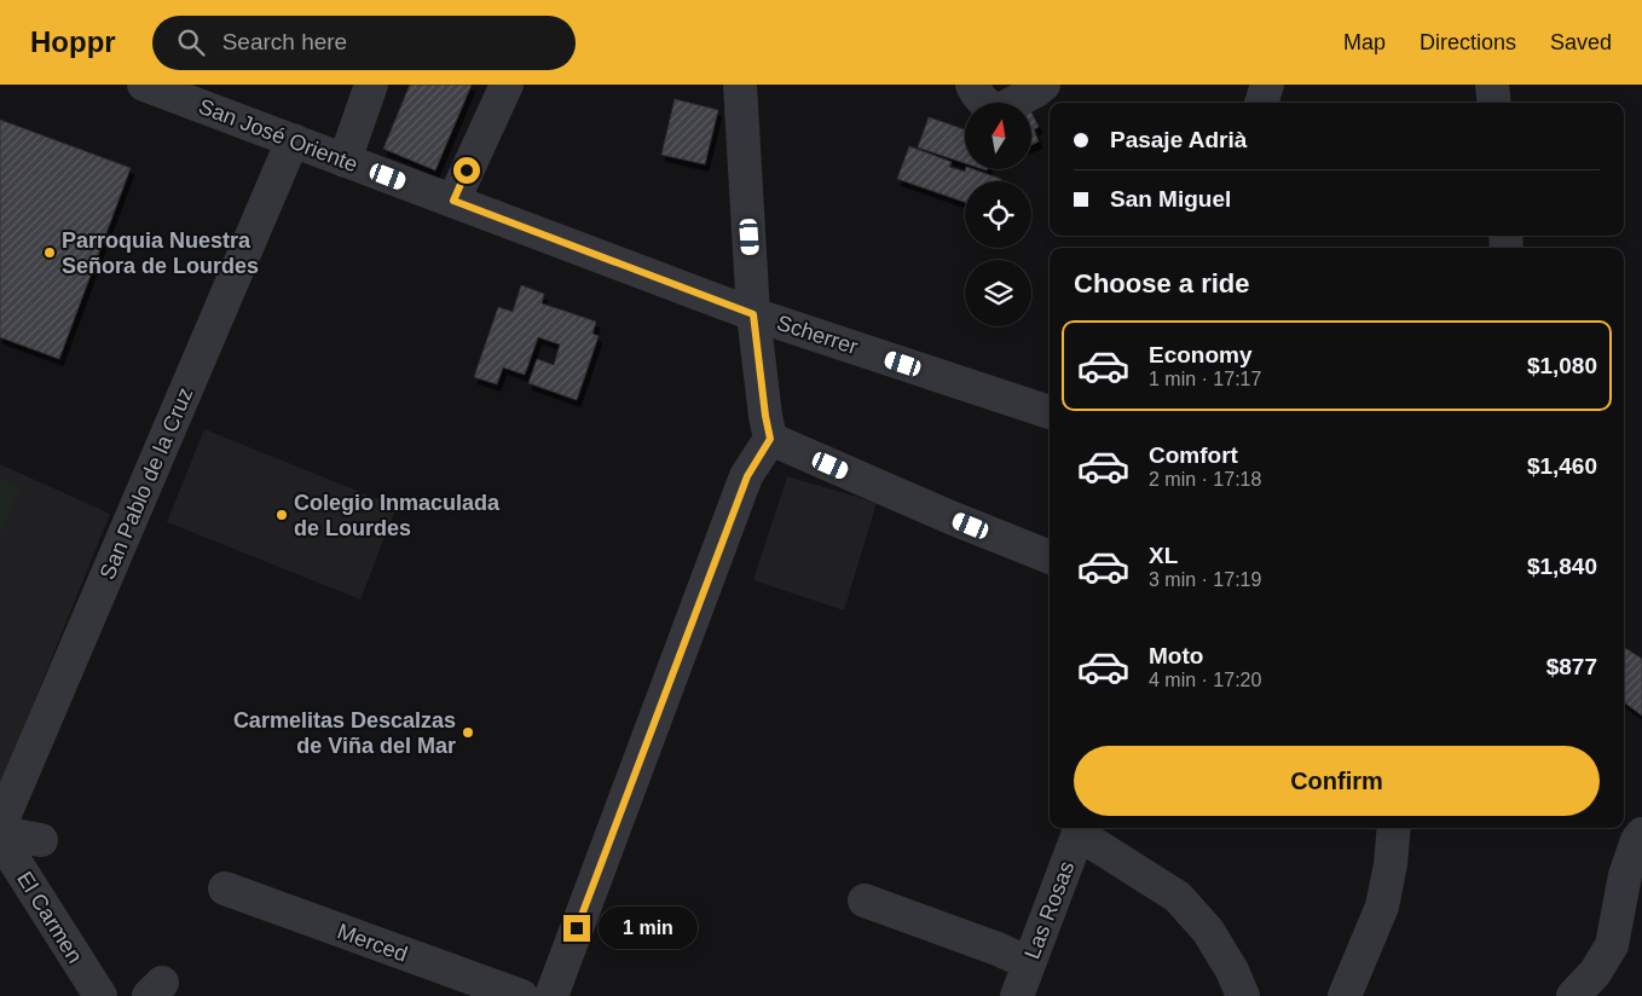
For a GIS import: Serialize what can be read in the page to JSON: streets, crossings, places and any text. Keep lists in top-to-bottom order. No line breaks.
{"streets":{"street":["San José Oriente","Scherrer","San Pablo de la Cruz","Las Rosas","El Carmen","Merced"]},"crossings":[["San José Oriente","Scherrer"],["San José Oriente","San Pablo de la Cruz"]],"places":["Parroquia Nuestra Señora de Lourdes","Colegio Inmaculada de Lourdes","Carmelitas Descalzas de Viña del Mar"],"north":"top","page":{"header":"Hoppr","search":"Search here","nav":["Map","Directions","Saved"],"banner":["Pasaje Adrià","San Miguel"],"heading":"Choose a ride","list":[{"name":"Economy","note":"1 min · 17:17","value":"$1,080"},{"name":"Comfort","note":"2 min · 17:18","value":"$1,460"},{"name":"XL","note":"3 min · 17:19","value":"$1,840"},{"name":"Moto","note":"4 min · 17:20","value":"$877"}],"buttons":"Confirm","bubble":"1 min"}}
